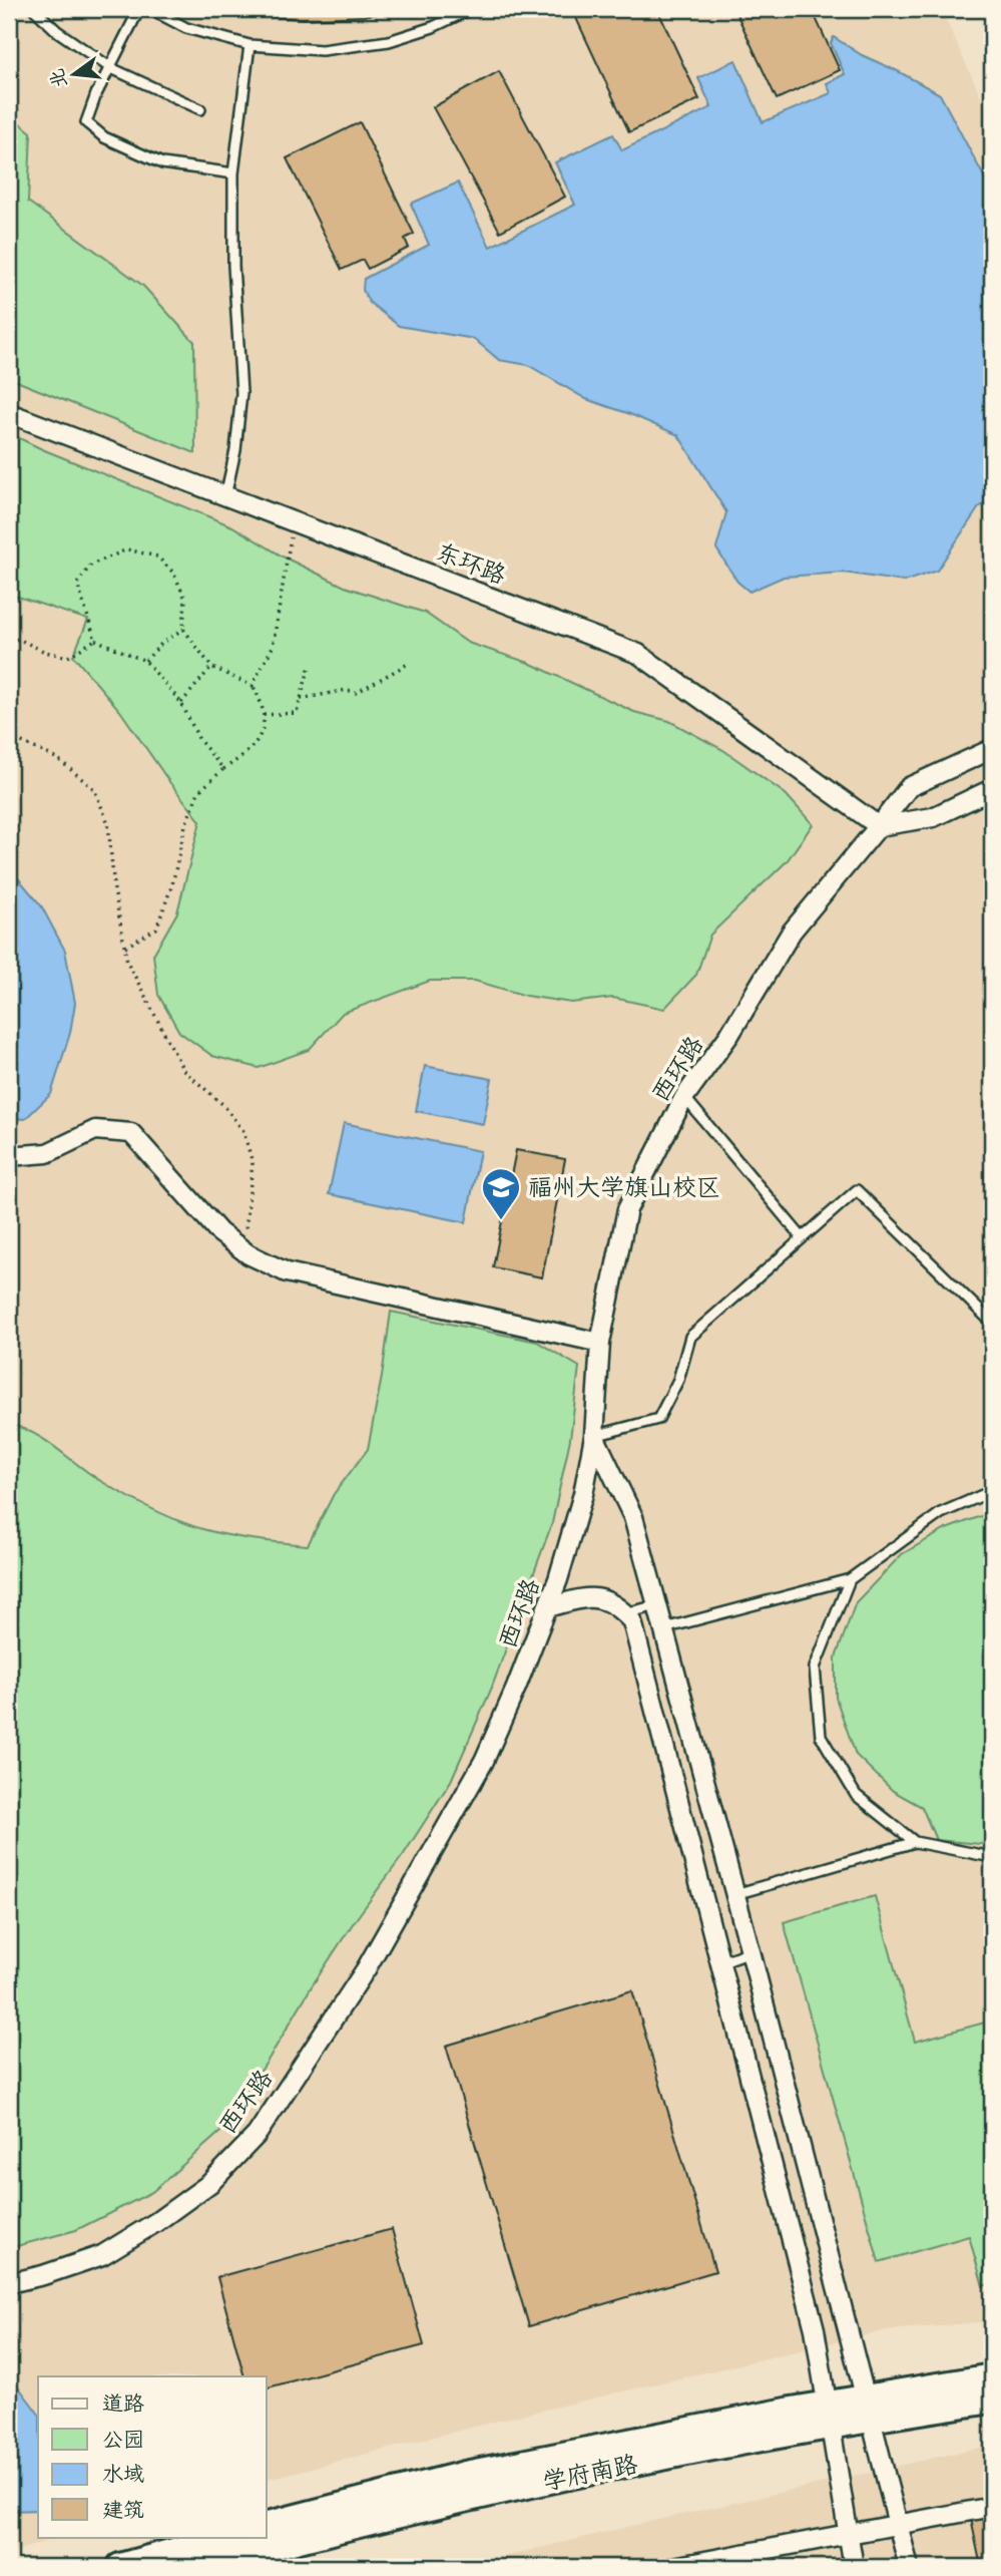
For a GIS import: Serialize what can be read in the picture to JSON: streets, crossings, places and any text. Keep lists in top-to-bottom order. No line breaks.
{"streets":{"main road":["学府南路"],"street":["东环路","西环路"]},"crossings":[["东环路","西环路"]],"places":{"school or university":["福州大学旗山校区"]},"legend":["道路","公园","水域","建筑"],"north":"left"}
